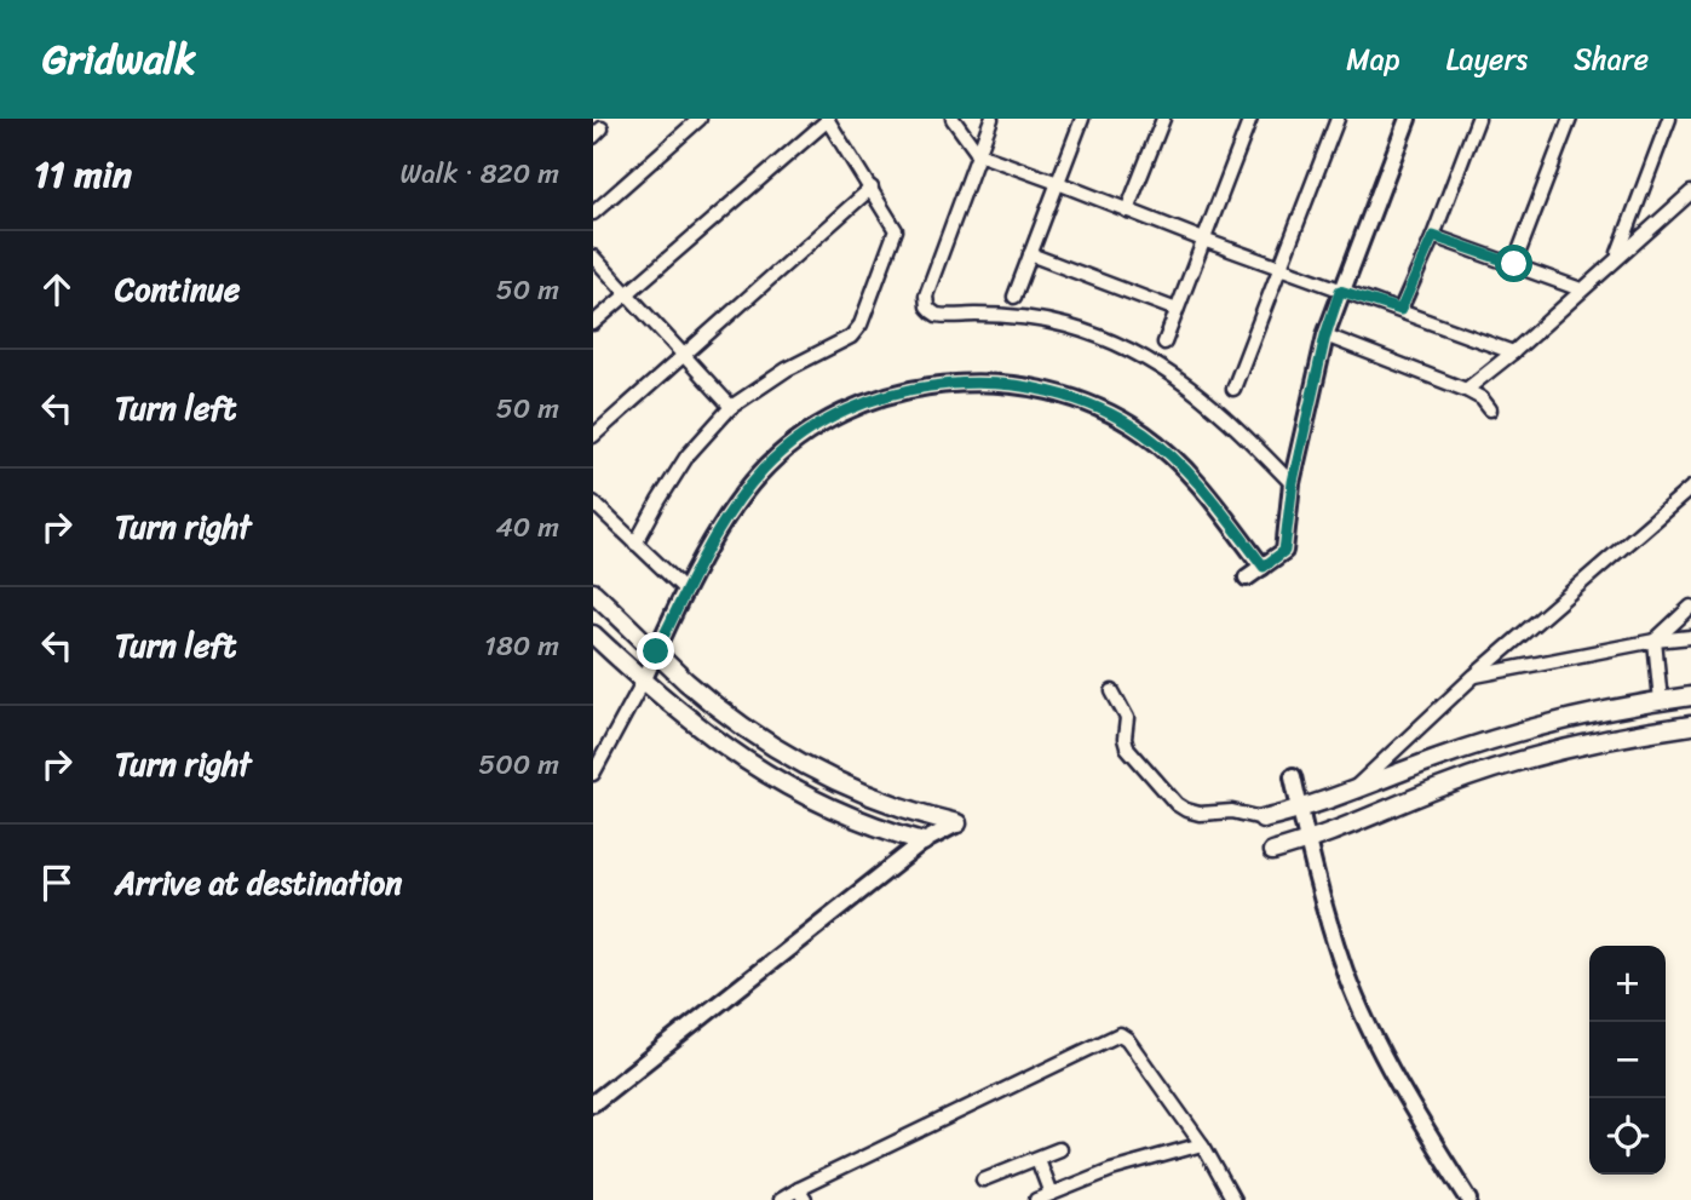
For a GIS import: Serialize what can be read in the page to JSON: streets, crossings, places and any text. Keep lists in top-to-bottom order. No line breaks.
{"page":{"header":"Gridwalk","nav":["Map","Layers","Share"],"heading":["11 min","Walk · 820 m"],"list":[["Continue","50 m"],["Turn left","50 m"],["Turn right","40 m"],["Turn left","180 m"],["Turn right","500 m"],"Arrive at destination"],"map_buttons":["+","−"]}}
